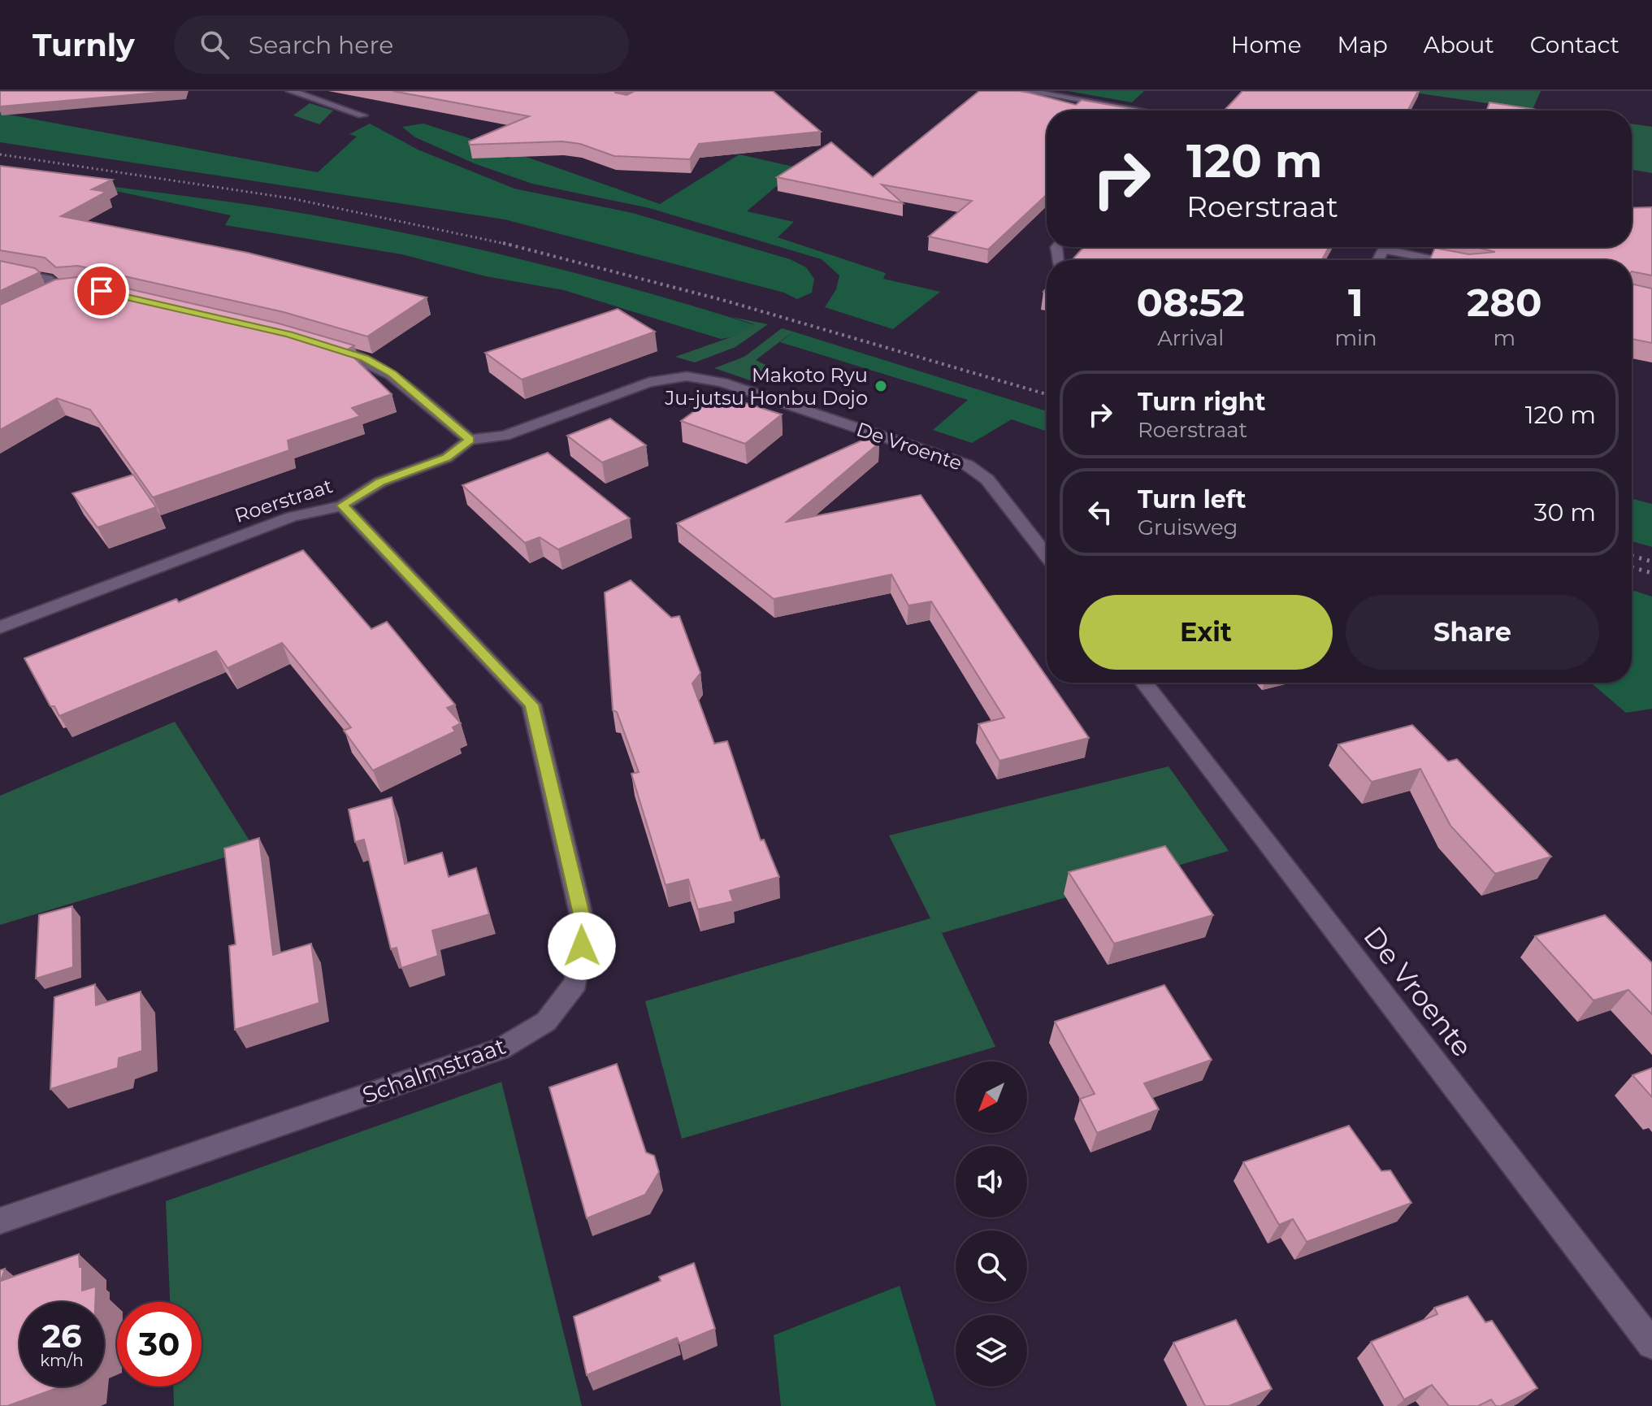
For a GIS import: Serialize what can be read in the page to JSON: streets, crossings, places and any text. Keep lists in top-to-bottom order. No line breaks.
{"streets":{"street":["De Vroente","Roerstraat","Schalmstraat"]},"crossings":[["De Vroente","Roerstraat"],["Roerstraat","Schalmstraat"]],"places":["Makoto Ryu Ju-jutsu Honbu Dojo"],"north":"bottom left","page":{"header":"Turnly","search":"Search here","nav":["Home","Map","About","Contact"],"turn":["120 m","Roerstraat"],"eta":["08:52","Arrival","1","min","280","m"],"list":[{"name":"Turn right","note":"Roerstraat","value":"120 m"},{"name":"Turn left","note":"Gruisweg","value":"30 m"}],"buttons":["Exit","Share"],"speed":"26 km/h","limit":"30"}}
